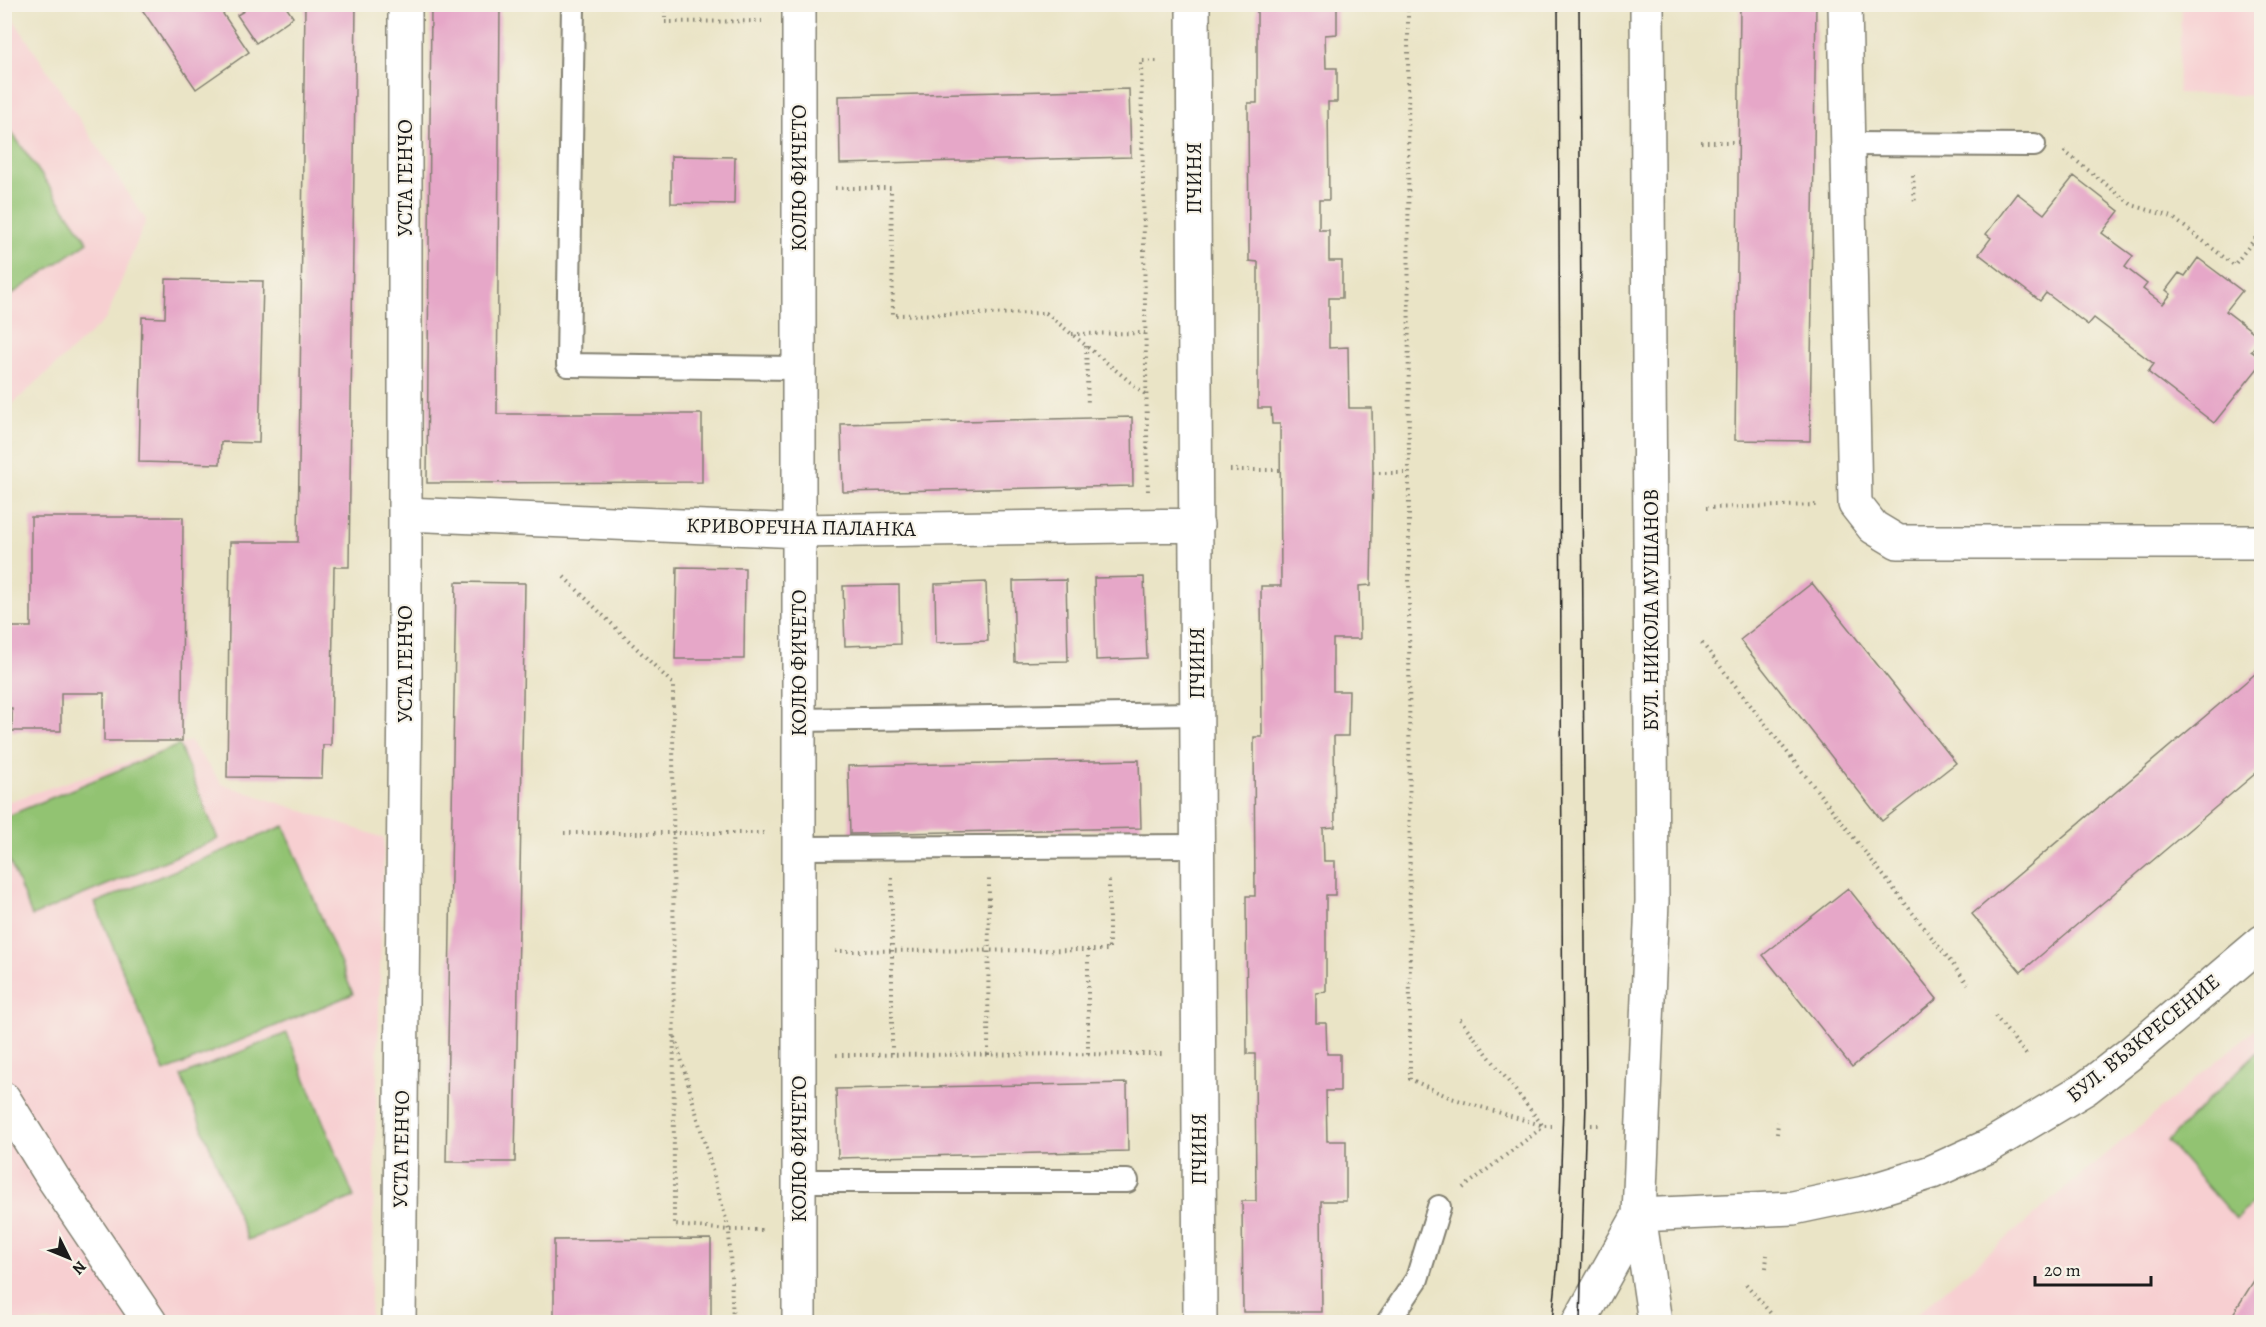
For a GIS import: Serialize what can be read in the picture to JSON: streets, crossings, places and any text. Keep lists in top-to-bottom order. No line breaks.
{"streets":{"street":["УСТА ГЕНЧО","КОЛЮ ФИЧЕТО","ПЧИНЯ","КРИВОРЕЧНА ПАЛАНКА","БУЛ. НИКОЛА МУШАНОВ","БУЛ. ВЪЗКРЕСЕНИЕ"]},"crossings":[["УСТА ГЕНЧО","КРИВОРЕЧНА ПАЛАНКА"],["КОЛЮ ФИЧЕТО","КРИВОРЕЧНА ПАЛАНКА"],["ПЧИНЯ","КРИВОРЕЧНА ПАЛАНКА"],["БУЛ. НИКОЛА МУШАНОВ","БУЛ. ВЪЗКРЕСЕНИЕ"]],"scale_bar":"20 m","north":"bottom right"}
